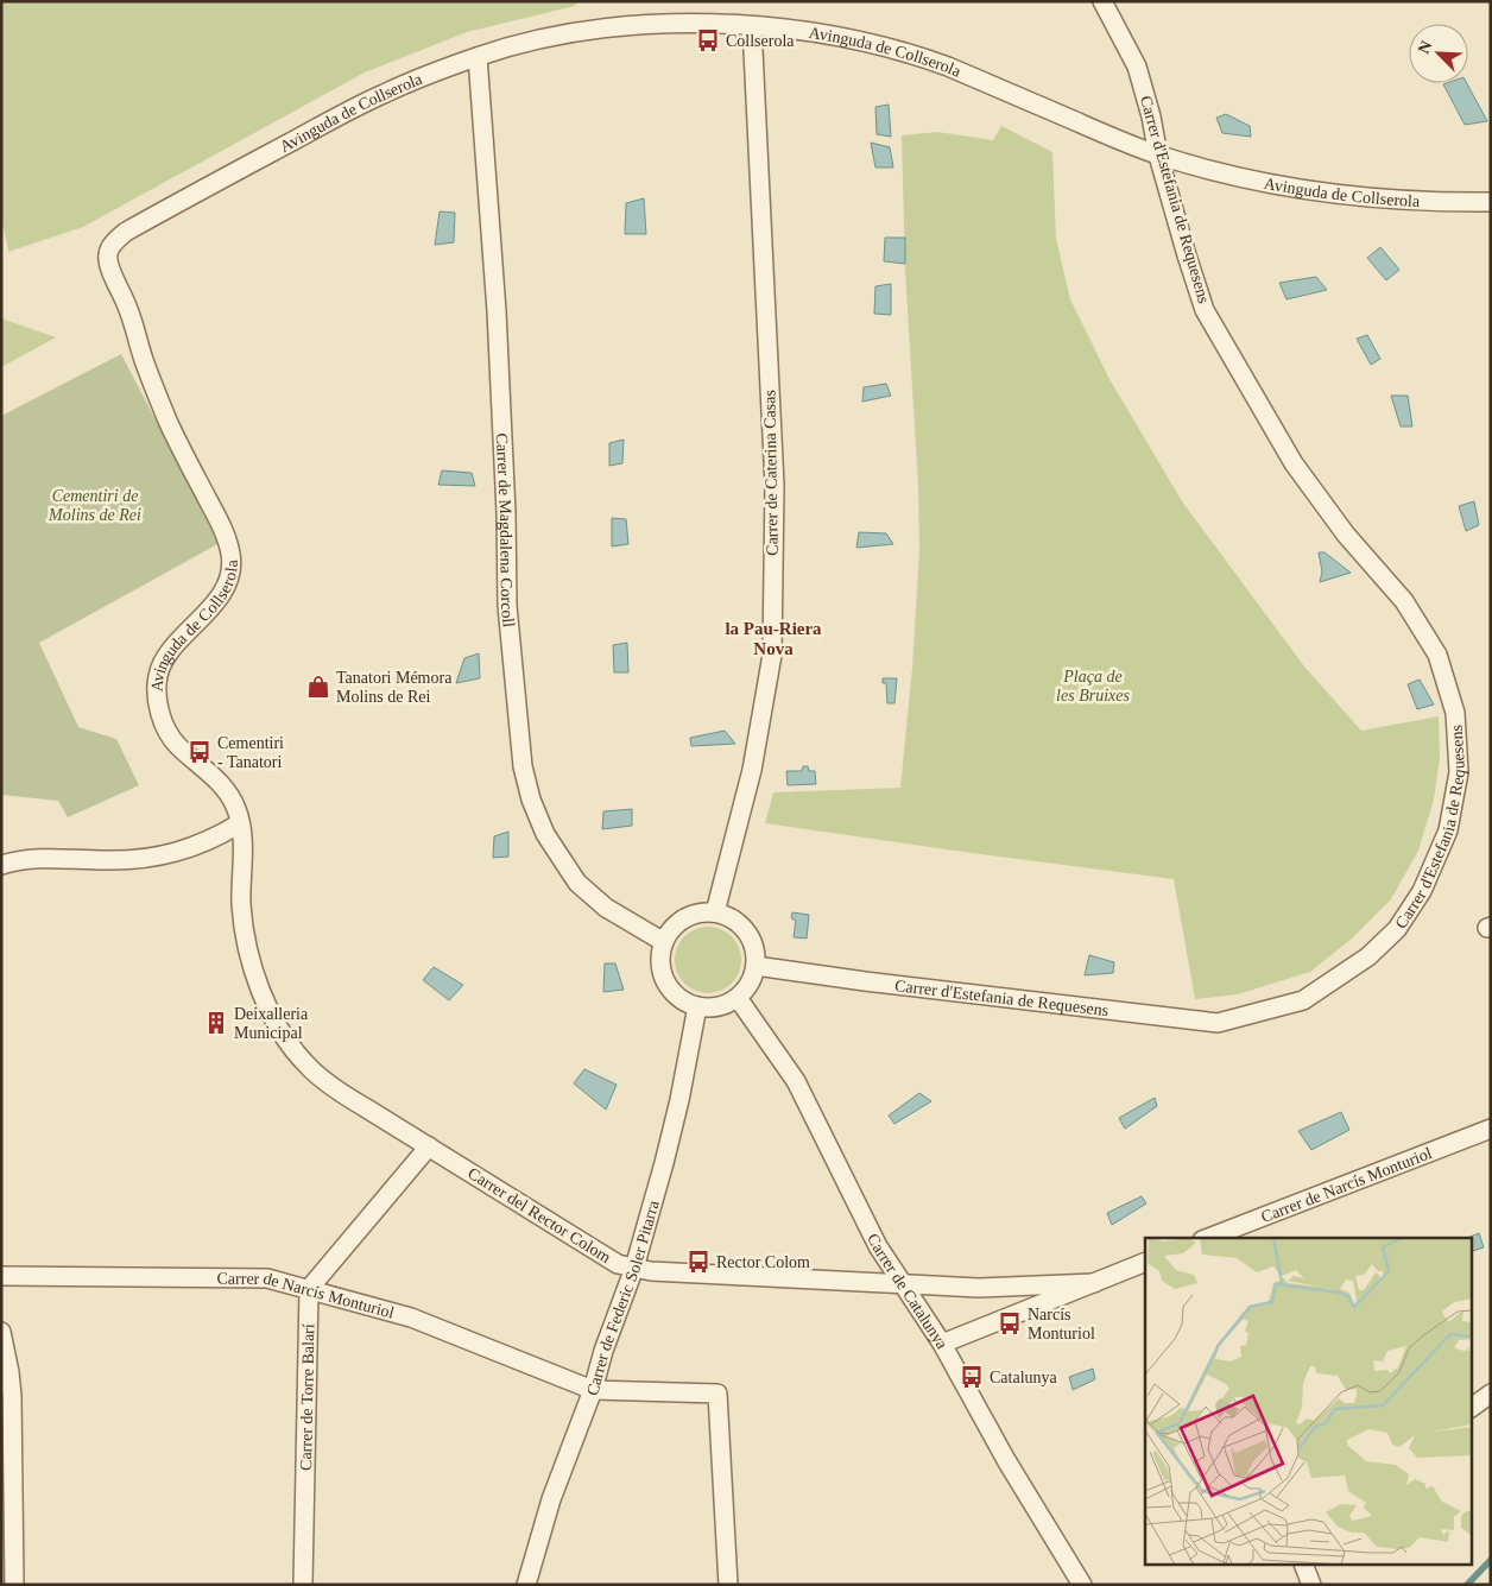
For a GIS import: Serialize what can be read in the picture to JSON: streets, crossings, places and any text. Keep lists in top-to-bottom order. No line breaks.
{"streets":{"street":["Avinguda de Collserola","Carrer d'Estefania de Requesens","Carrer de Caterina Casas","Carrer de Magdalena Corcoll","Carrer de Narcís Monturiol","Carrer del Rector Colom","Carrer de Catalunya","Carrer de Federic Soler Pitarra","Carrer de Torre Balarí"]},"crossings":[["Avinguda de Collserola","Carrer d'Estefania de Requesens"],["Avinguda de Collserola","Carrer de Caterina Casas"],["Avinguda de Collserola","Carrer de Magdalena Corcoll"],["Avinguda de Collserola","Carrer del Rector Colom"],["Carrer d'Estefania de Requesens","Carrer de Caterina Casas"],["Carrer d'Estefania de Requesens","Carrer de Magdalena Corcoll"],["Carrer d'Estefania de Requesens","Carrer de Catalunya"],["Carrer d'Estefania de Requesens","Carrer de Federic Soler Pitarra"],["Carrer de Caterina Casas","Carrer de Magdalena Corcoll"],["Carrer de Caterina Casas","Carrer de Catalunya"],["Carrer de Caterina Casas","Carrer de Federic Soler Pitarra"],["Carrer de Magdalena Corcoll","Carrer de Catalunya"],["Carrer de Magdalena Corcoll","Carrer de Federic Soler Pitarra"],["Carrer de Narcís Monturiol","Carrer de Federic Soler Pitarra"],["Carrer de Narcís Monturiol","Carrer de Torre Balarí"],["Carrer del Rector Colom","Carrer de Catalunya"],["Carrer del Rector Colom","Carrer de Federic Soler Pitarra"],["Carrer de Catalunya","Carrer de Federic Soler Pitarra"]],"districts":["la Pau-Riera Nova"],"parks":["Cementiri de Molins de Rei","Plaça de les Bruixes"],"places":{"bus stop":["Collserola","Cementiri - Tanatori","Rector Colom","Narcís Monturiol","Catalunya"],"shop":["Tanatori Mémora Molins de Rei"],"building":["Deixalleria Municipal"]},"north":"top left"}
